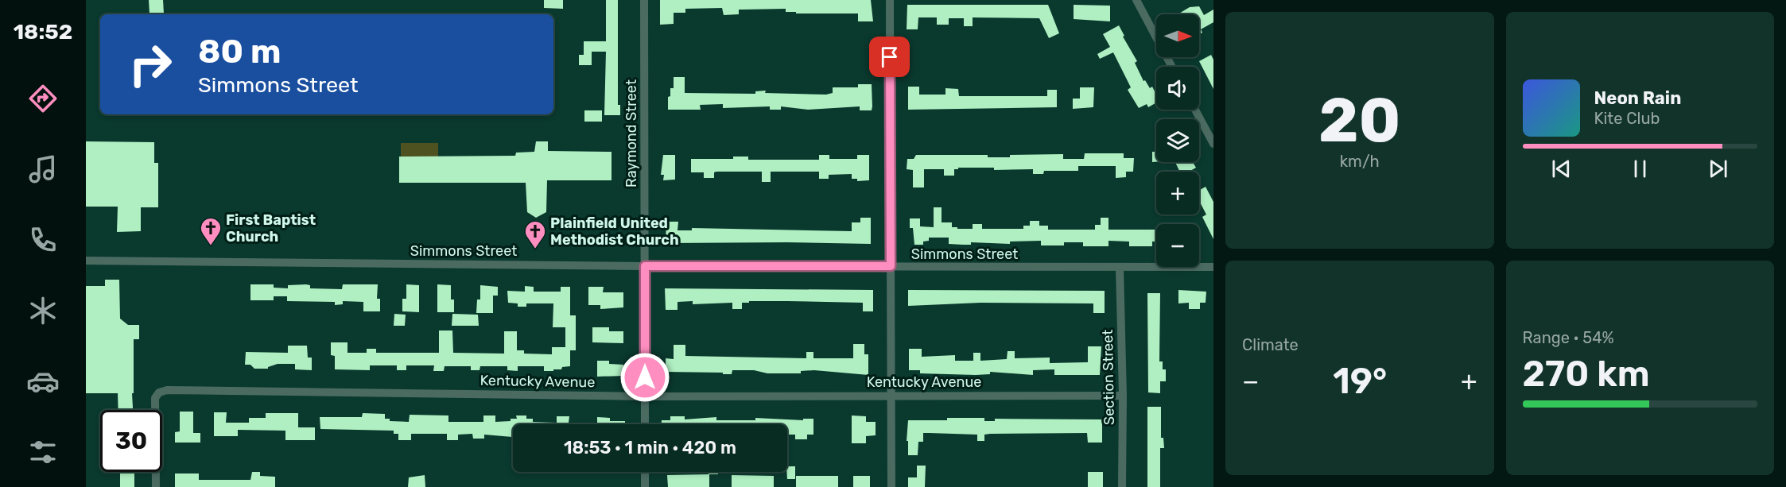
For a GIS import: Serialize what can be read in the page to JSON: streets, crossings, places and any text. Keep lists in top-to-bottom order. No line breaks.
{"streets":{"street":["Raymond Street","Simmons Street","Section Street","Kentucky Avenue"]},"crossings":[["Raymond Street","Simmons Street"],["Raymond Street","Kentucky Avenue"],["Simmons Street","Section Street"],["Section Street","Kentucky Avenue"]],"places":{"church":["First Baptist Church","Plainfield United Methodist Church"]},"north":"right","page":{"tabs":"18:52","tile":[["20","km/h"],"Climate",["Range · 54%","270 km"]],"map_buttons":["+","−"],"turn":["80 m","Simmons Street"],"song":["Neon Rain","Kite Club"],"heat":["−","19°","+"],"limit":"30","trip":"18:53 · 1 min · 420 m"}}
